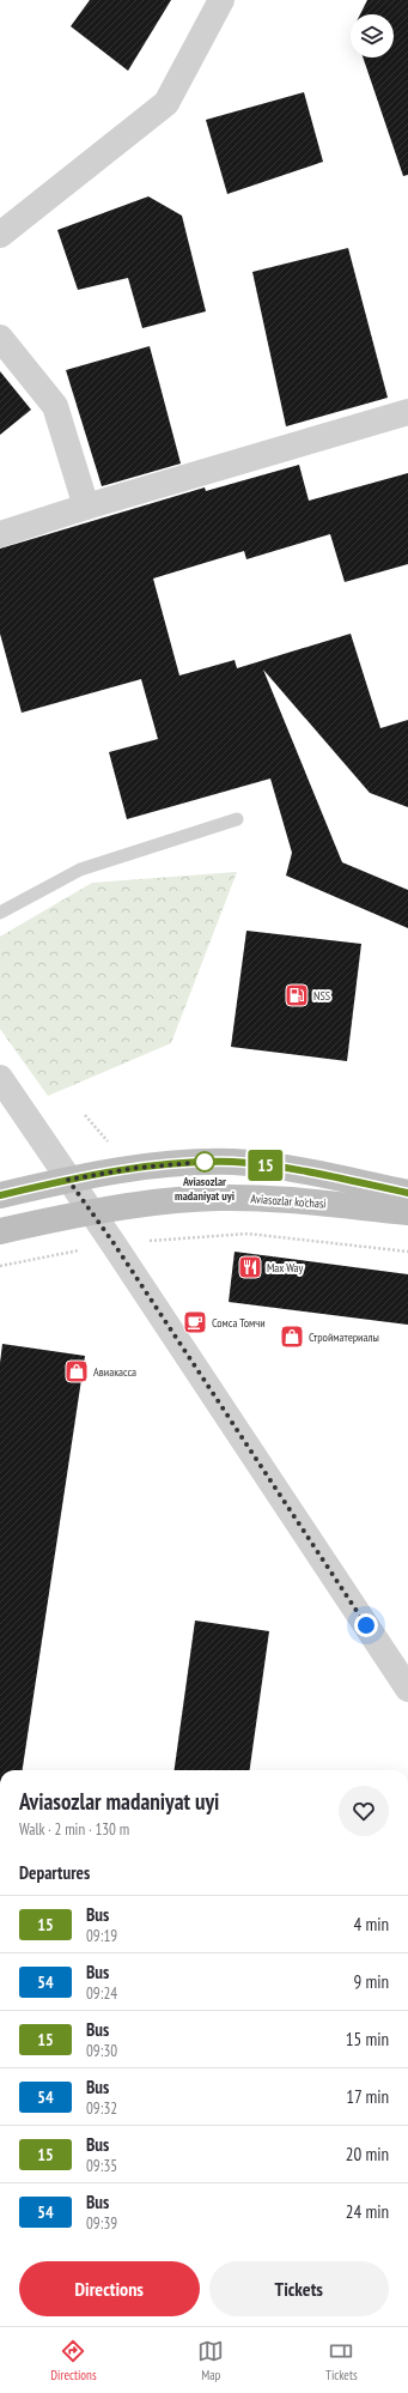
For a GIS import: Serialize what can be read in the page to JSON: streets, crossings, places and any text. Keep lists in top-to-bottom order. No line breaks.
{"streets":{"main road":["Aviasozlar ko'chasi"]},"places":{"fuel station":["NSS"],"other":["Aviasozlar madaniyat uyi"],"restaurant":["Max Way"],"cafe":["Сомса Томчи"],"shop":["Стройматериалы","Авиакасса"]},"lines":["bus line 15"],"page":{"on_map":"15","heading":[["Aviasozlar madaniyat uyi","Walk · 2 min · 130 m"],"Departures"],"list":[{"mark":"15","name":"Bus","note":"09:19","value":"4 min"},{"mark":"54","name":"Bus","note":"09:24","value":"9 min"},{"mark":"15","name":"Bus","note":"09:30","value":"15 min"},{"mark":"54","name":"Bus","note":"09:32","value":"17 min"},{"mark":"15","name":"Bus","note":"09:35","value":"20 min"},{"mark":"54","name":"Bus","note":"09:39","value":"24 min"}],"buttons":["Directions","Tickets"],"tabs":["Directions","Map","Tickets"]}}
